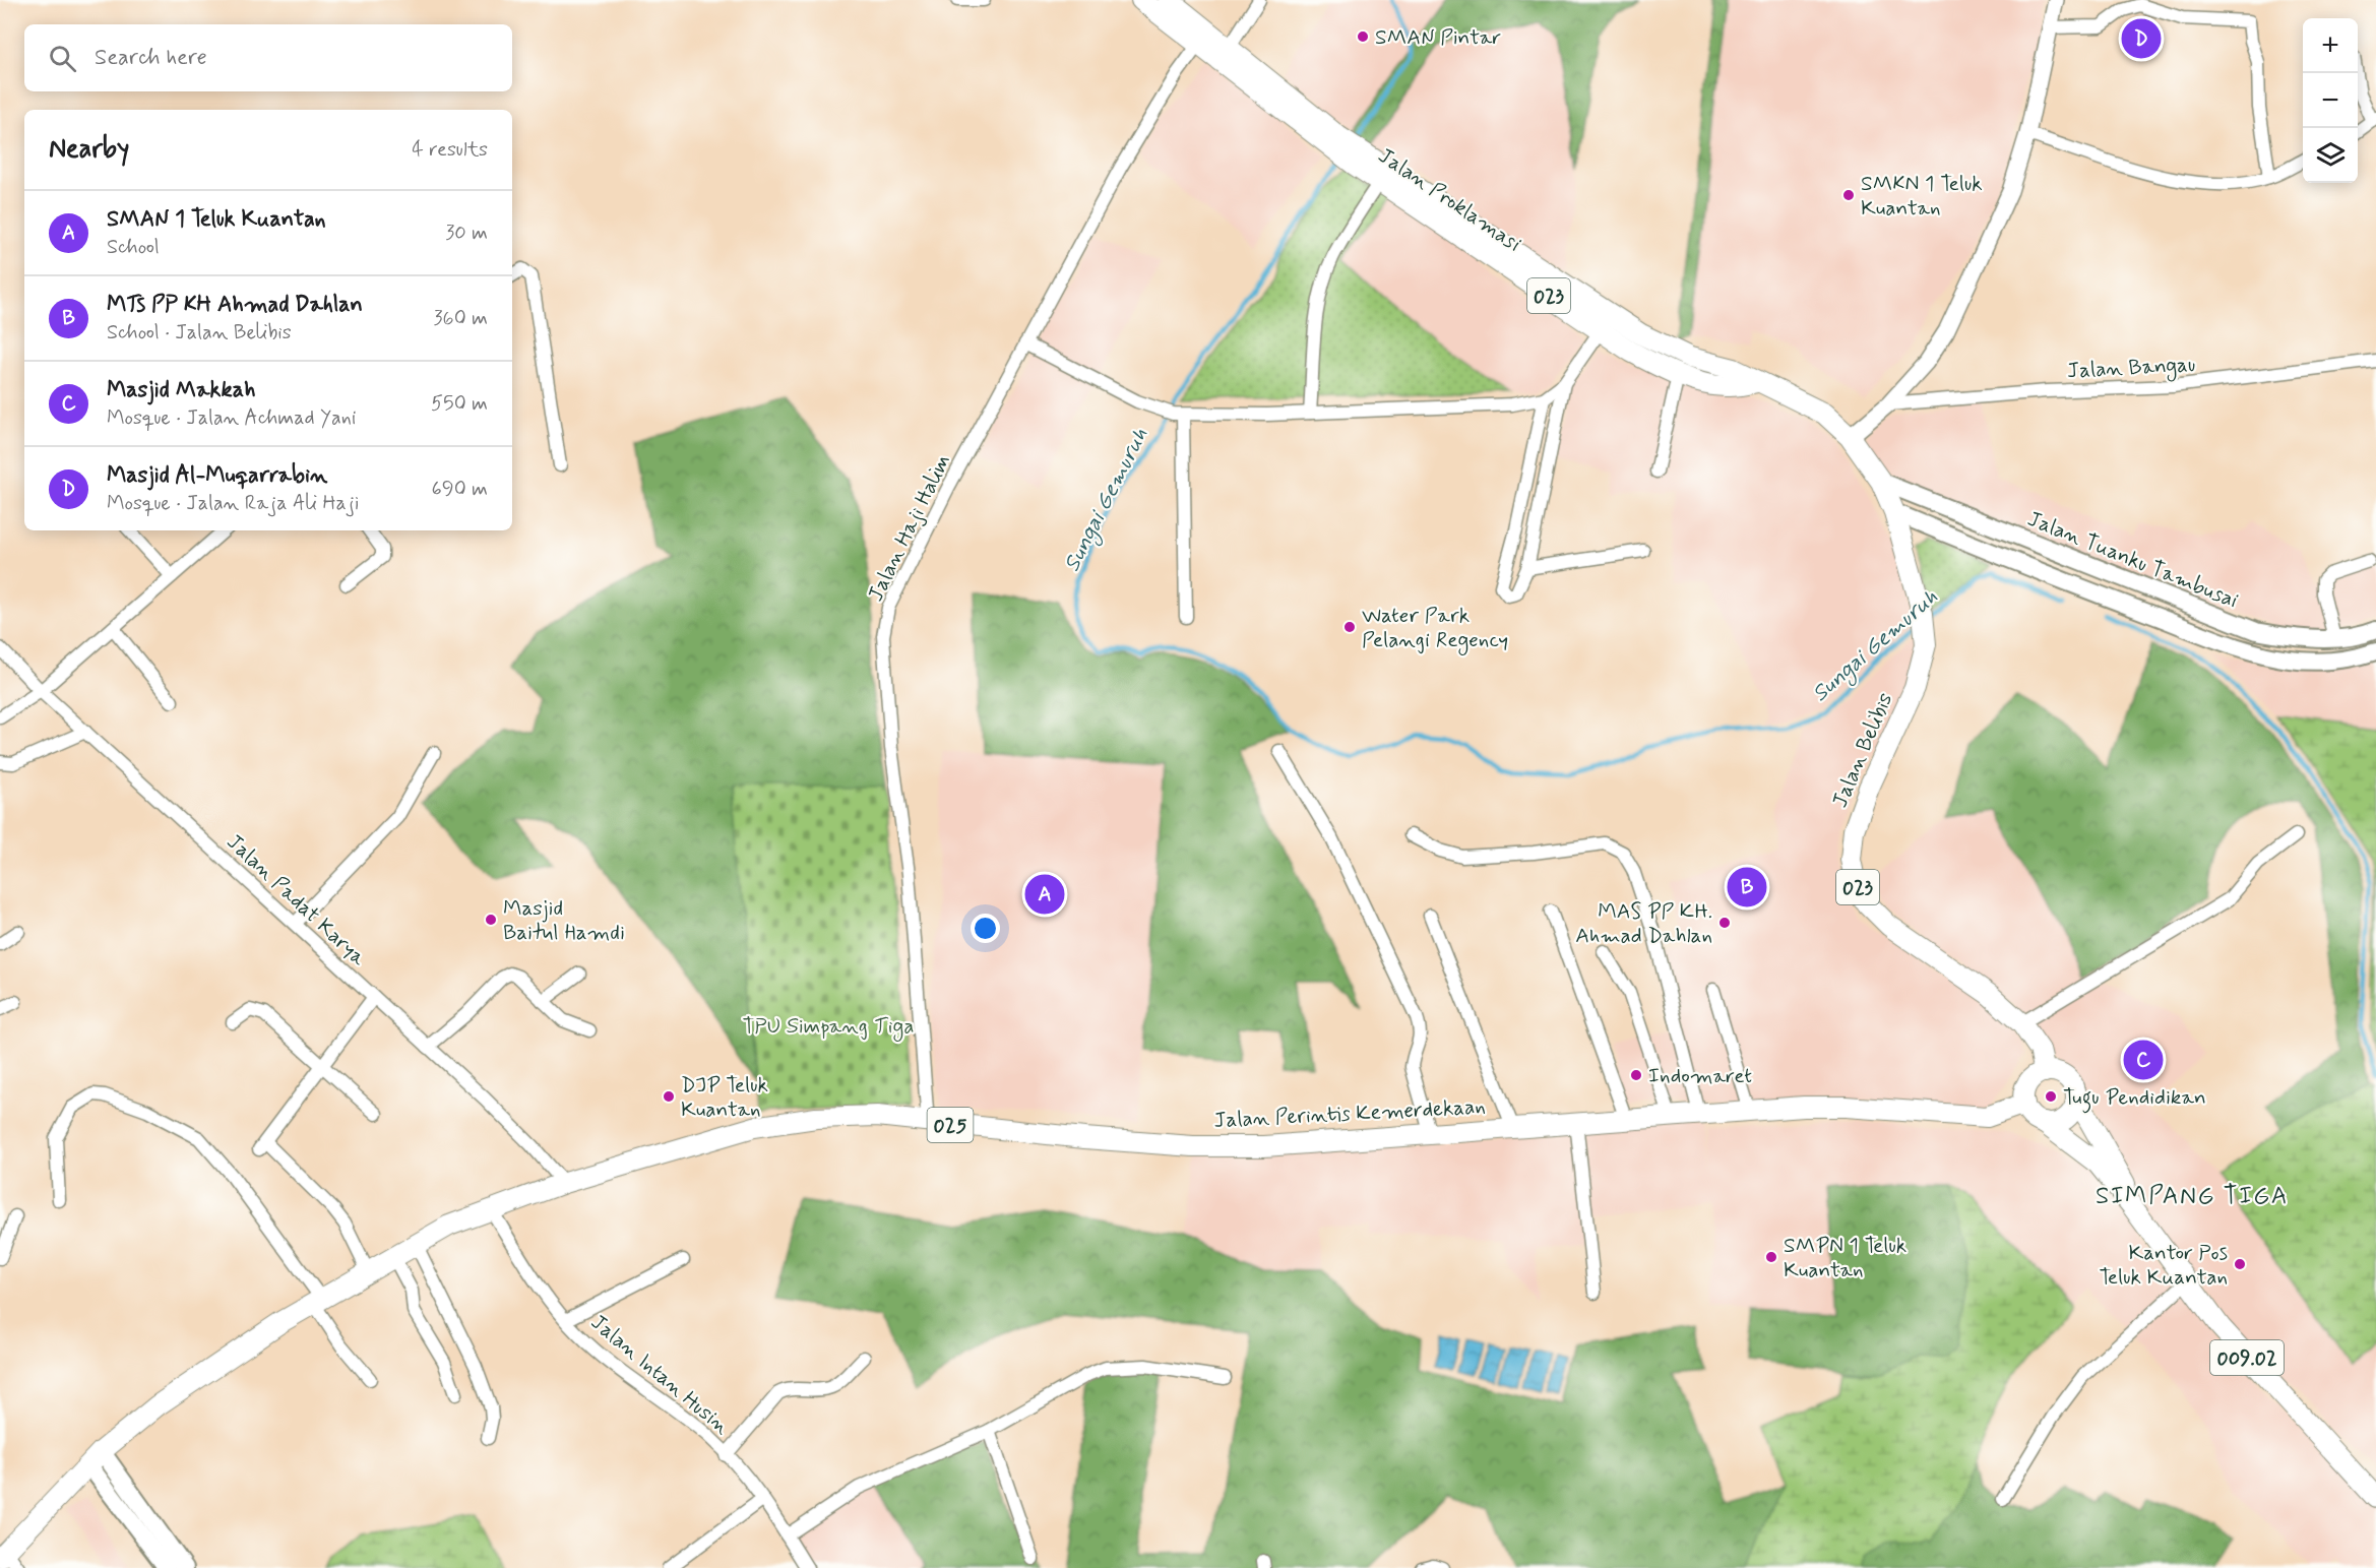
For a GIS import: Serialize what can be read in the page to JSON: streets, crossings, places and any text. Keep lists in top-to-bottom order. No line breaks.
{"streets":{"main road":["Jalan Proklamasi","023","Jalan Tuanku Tambusai","Jalan Belibis","Jalan Perintis Kemerdekaan","025","009.02"],"street":["Jalan Bangau","Jalan Haji Halim","Jalan Padat Karya","Jalan Intan Husin"]},"crossings":[["Jalan Proklamasi","Jalan Haji Halim"],["Jalan Proklamasi","Jalan Tuanku Tambusai"],["Jalan Proklamasi","Jalan Belibis"],["Jalan Haji Halim","Jalan Perintis Kemerdekaan"],["Jalan Tuanku Tambusai","Jalan Belibis"],["Jalan Belibis","Jalan Perintis Kemerdekaan"],["Jalan Belibis","009.02"],["Jalan Padat Karya","Jalan Perintis Kemerdekaan"],["Jalan Perintis Kemerdekaan","009.02"],["Jalan Perintis Kemerdekaan","Jalan Intan Husin"]],"districts":["SIMPANG TIGA"],"water":["Sungai Gemuruh"],"parks":["TPU Simpang Tiga"],"places":["SMAN Pintar","SMKN 1 Teluk Kuantan","Water Park Pelangi Regency","Masjid Baitul Hamdi","MAS PP KH. Ahmad Dahlan","Indomaret","DJP Teluk Kuantan","Tugu Pendidikan","SMPN 1 Teluk Kuantan","Kantor Pos Teluk Kuantan"],"page":{"pins":["D","B","A","C"],"map_buttons":["+","−"],"search":"Search here","heading":["Nearby","4 results"],"list":[{"mark":"A","name":"SMAN 1 Teluk Kuantan","note":"School","value":"30 m"},{"mark":"B","name":"MTs PP KH Ahmad Dahlan","note":"School · Jalan Belibis","value":"360 m"},{"mark":"C","name":"Masjid Makkah","note":"Mosque · Jalan Achmad Yani","value":"550 m"},{"mark":"D","name":"Masjid Al-Muqarrabin","note":"Mosque · Jalan Raja Ali Haji","value":"690 m"}]}}
